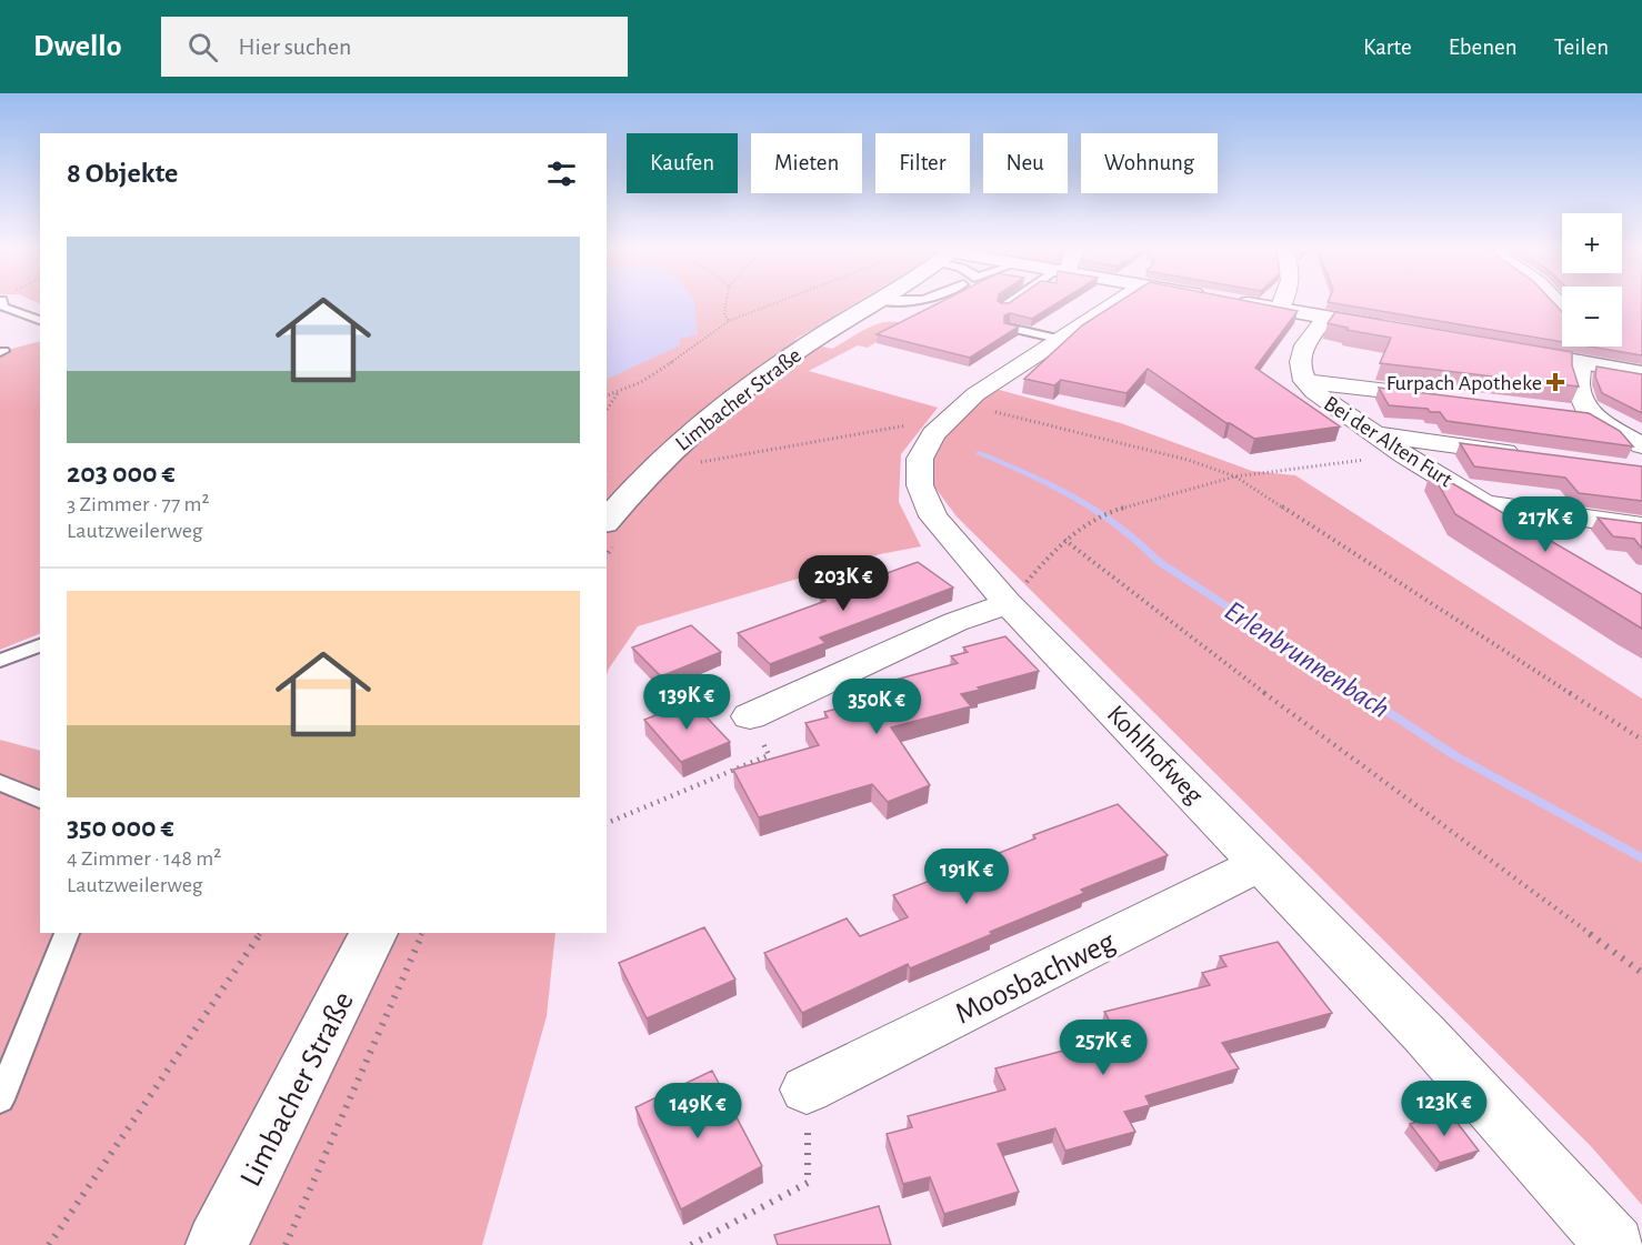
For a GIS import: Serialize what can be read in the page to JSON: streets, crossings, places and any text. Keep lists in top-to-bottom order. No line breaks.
{"streets":{"main road":["Limbacher Straße"],"street":["Bei der Alten Furt","Kohlhofweg","Moosbachweg"]},"crossings":[["Kohlhofweg","Moosbachweg"]],"water":["Erlenbrunnenbach"],"places":{"health":["Furpach Apotheke"]},"page":{"header":"Dwello","search":"Hier suchen","nav":["Karte","Ebenen","Teilen"],"chip":["Kaufen","Mieten","Filter","Neu","Wohnung"],"heading":"8 Objekte","map_buttons":["+","−"],"list":[{"name":"203 000 €","note":"3 Zimmer · 77 m² · Lautzweilerweg"},{"name":"350 000 €","note":"4 Zimmer · 148 m² · Lautzweilerweg"}],"price":["217K €","203K €","139K €","350K €","191K €","257K €","123K €","149K €"]}}
